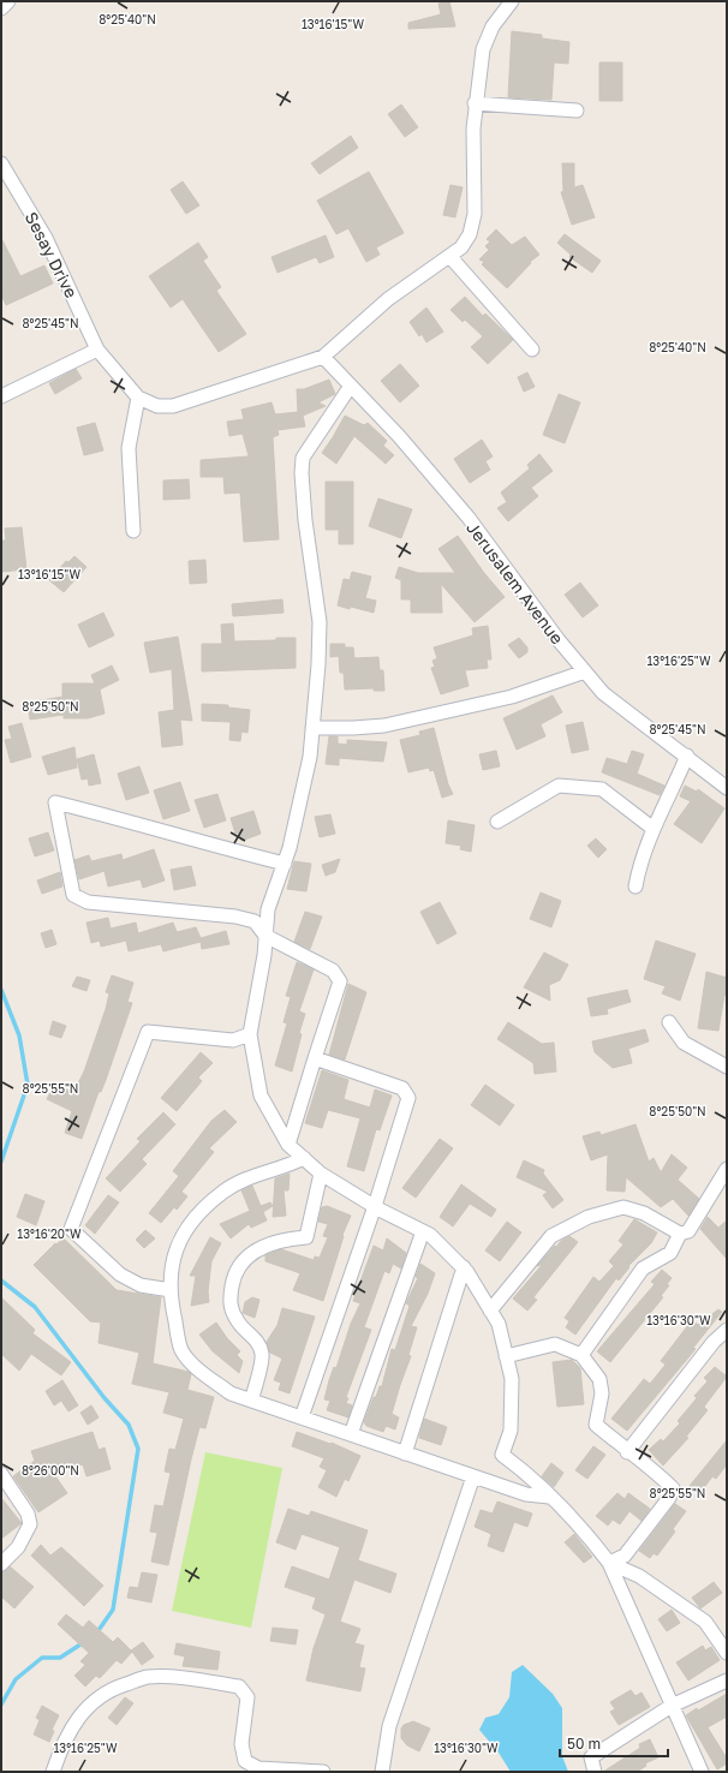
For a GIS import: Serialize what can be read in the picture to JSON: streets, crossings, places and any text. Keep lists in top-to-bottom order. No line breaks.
{"streets":{"street":["Sesay Drive","Jerusalem Avenue"]},"crossings":[["Sesay Drive","Jerusalem Avenue"]],"scale_bar":"50 m","coordinates":["8°25'40\"N","13°16'15\"W","8°25'45\"N","13°16'25\"W","8°25'50\"N","8°25'55\"N","13°16'20\"W","13°16'30\"W","8°26'00\"N"]}
